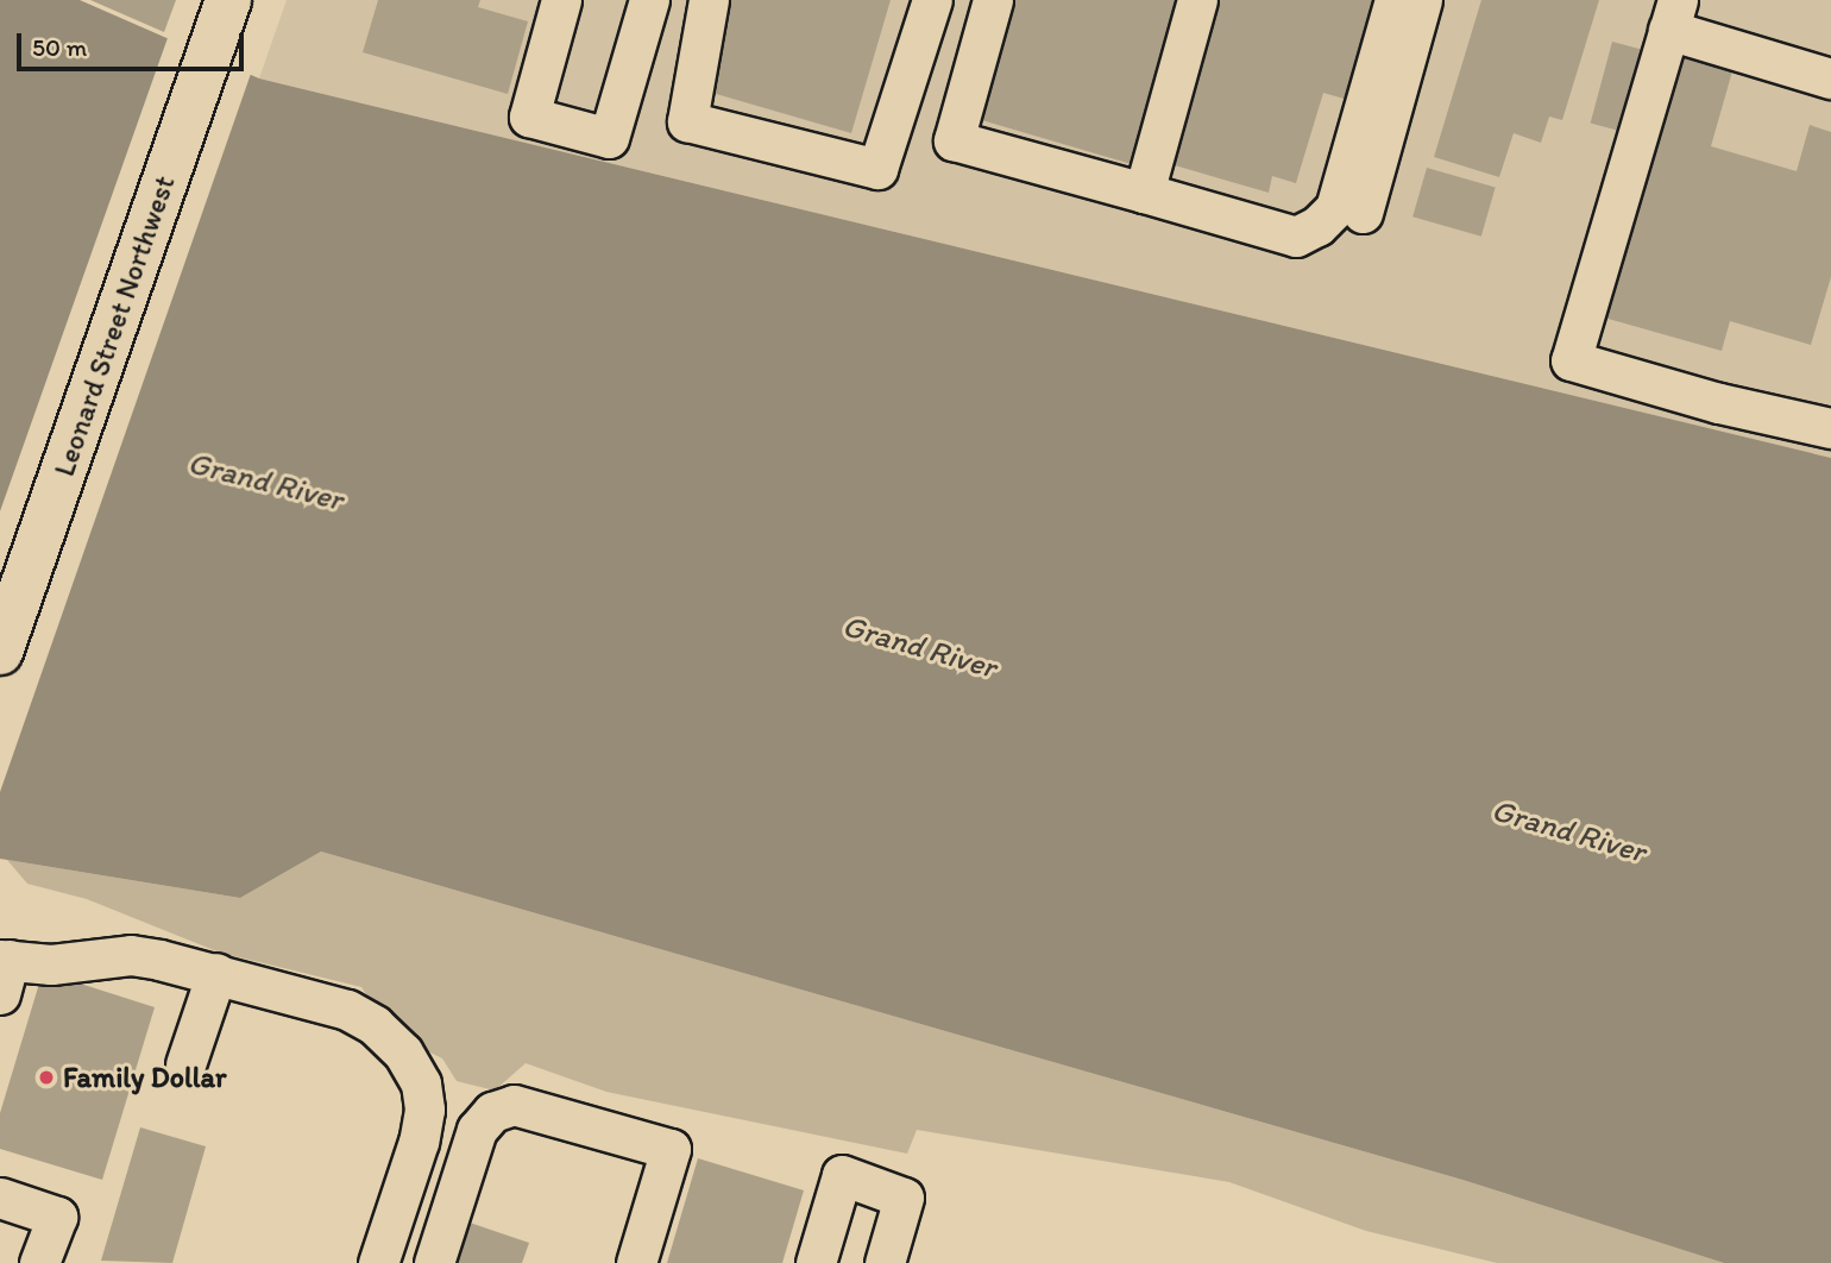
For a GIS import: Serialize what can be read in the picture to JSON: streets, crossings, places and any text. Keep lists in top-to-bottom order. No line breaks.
{"streets":{"main road":["Leonard Street Northwest"]},"water":["Grand River"],"places":["Family Dollar"],"scale_bar":"50 m"}
